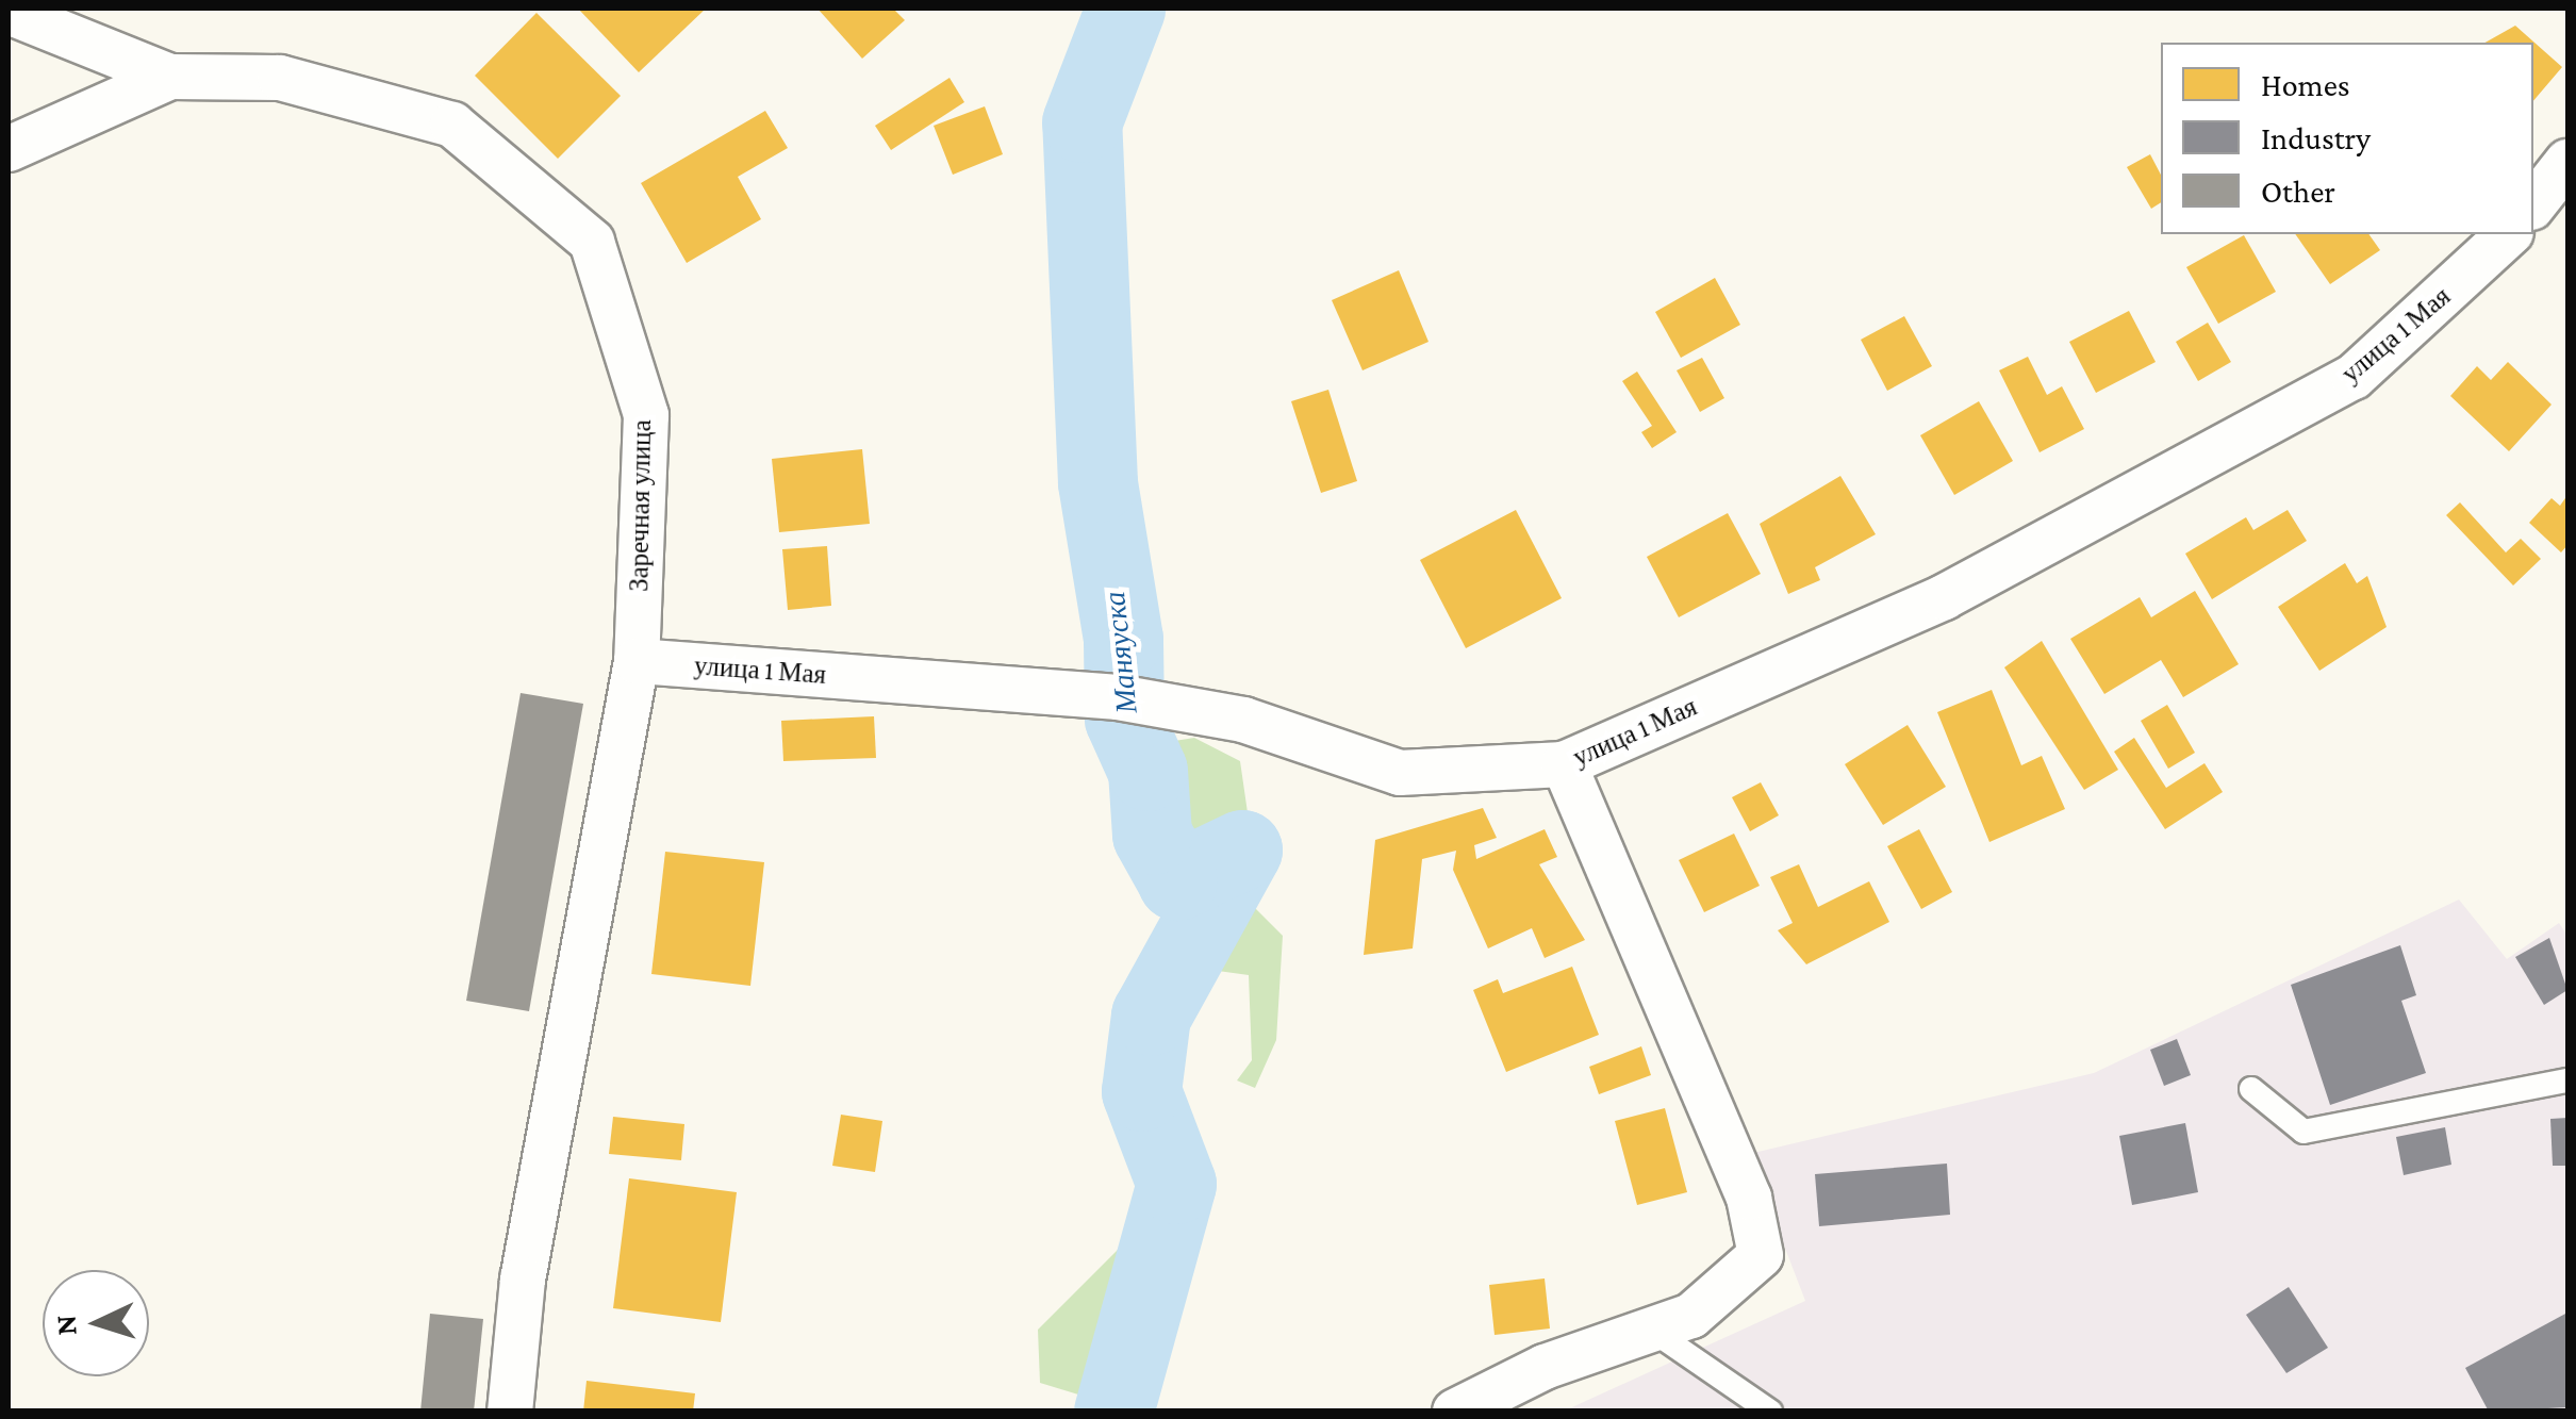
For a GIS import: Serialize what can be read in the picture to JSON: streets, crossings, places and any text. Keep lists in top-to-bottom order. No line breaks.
{"streets":{"street":["улица 1 Мая","Заречная улица"]},"crossings":[["улица 1 Мая","Заречная улица"]],"water":["Маняуска"],"legend":["Homes","Industry","Other"],"north":"left"}
